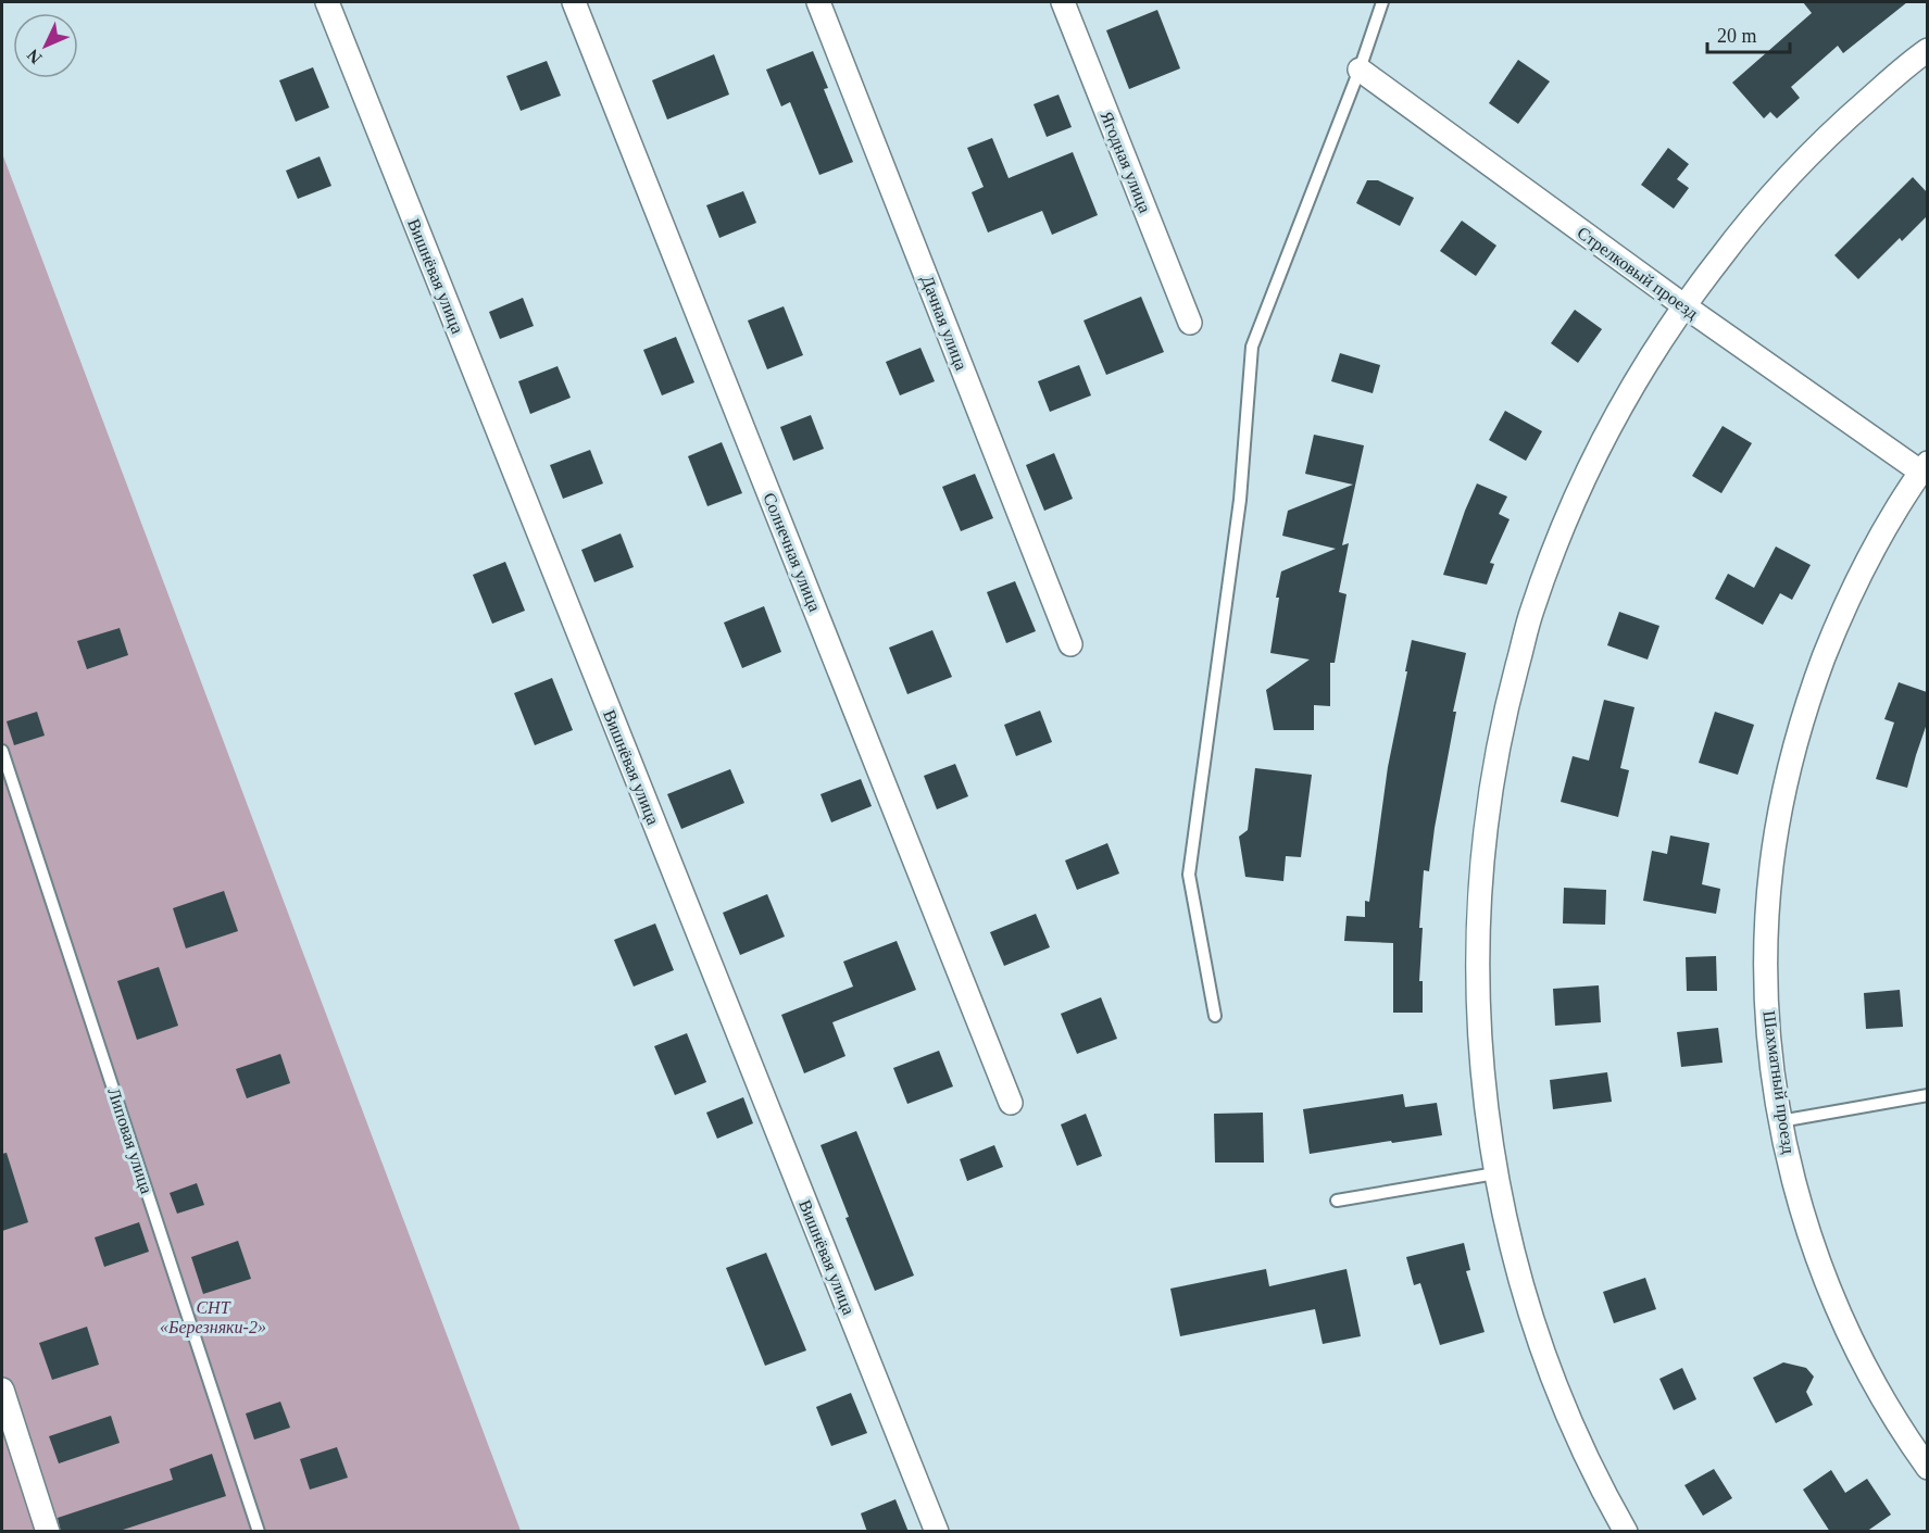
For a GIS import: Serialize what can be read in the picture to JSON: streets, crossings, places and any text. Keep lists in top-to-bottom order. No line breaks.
{"streets":{"street":["Ягодная улица","Стрелковый проезд","Вишнёвая улица","Дачная улица","Солнечная улица","Шахматный проезд"],"lane":["Липовая улица"]},"crossings":[["Стрелковый проезд","Шахматный проезд"]],"parks":["СНТ «Березняки-2»"],"scale_bar":"20 m","north":"bottom left"}
